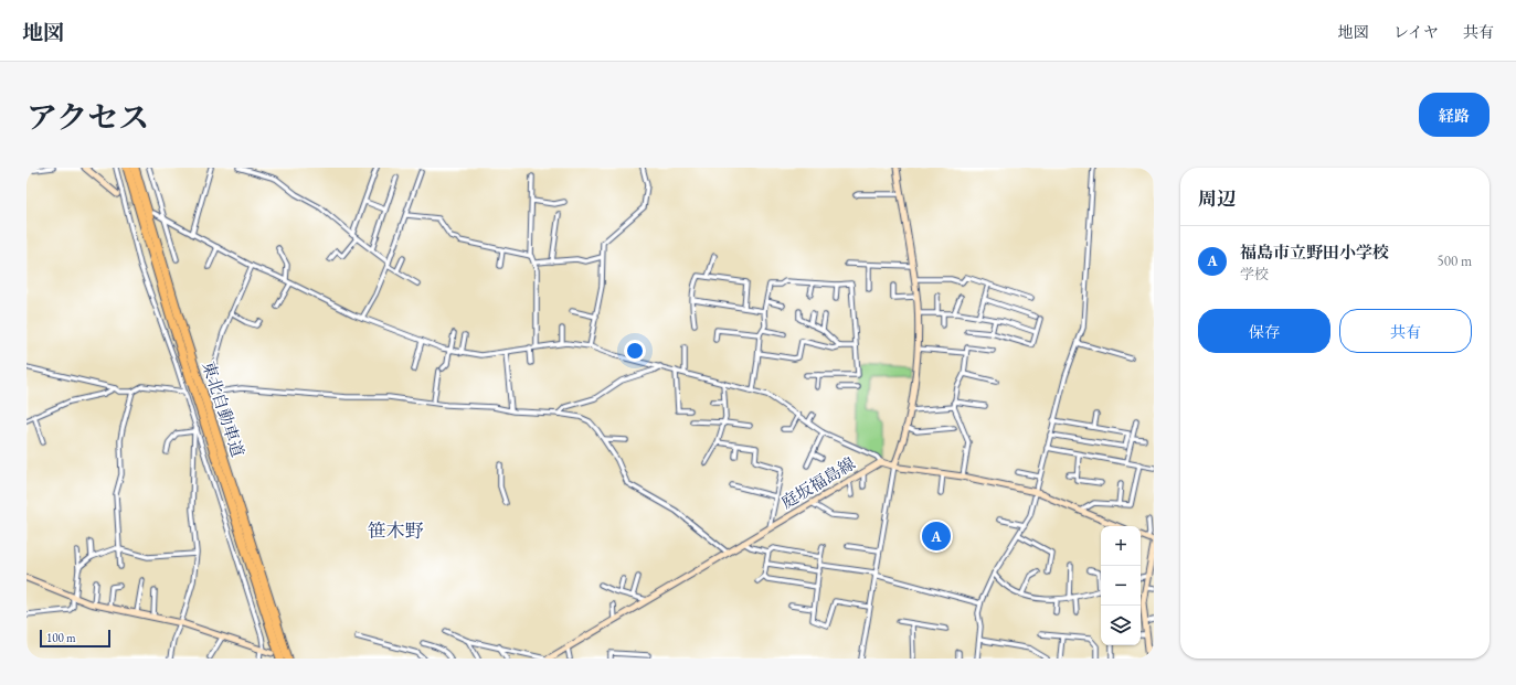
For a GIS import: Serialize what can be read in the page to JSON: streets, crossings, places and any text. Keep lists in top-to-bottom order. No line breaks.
{"streets":{"highway":["東北自動車道"],"main road":["庭坂福島線"]},"districts":["笹木野"],"scale_bar":"100 m","page":{"header":"地図","nav":["地図","レイヤ","共有"],"title":"アクセス","buttons":["経路",["保存","共有"]],"heading":"周辺","list":[{"mark":"A","name":"福島市立野田小学校","note":"学校","value":"500 m"}],"pins":"A","map_buttons":["+","−"],"scale":"100 m"}}
